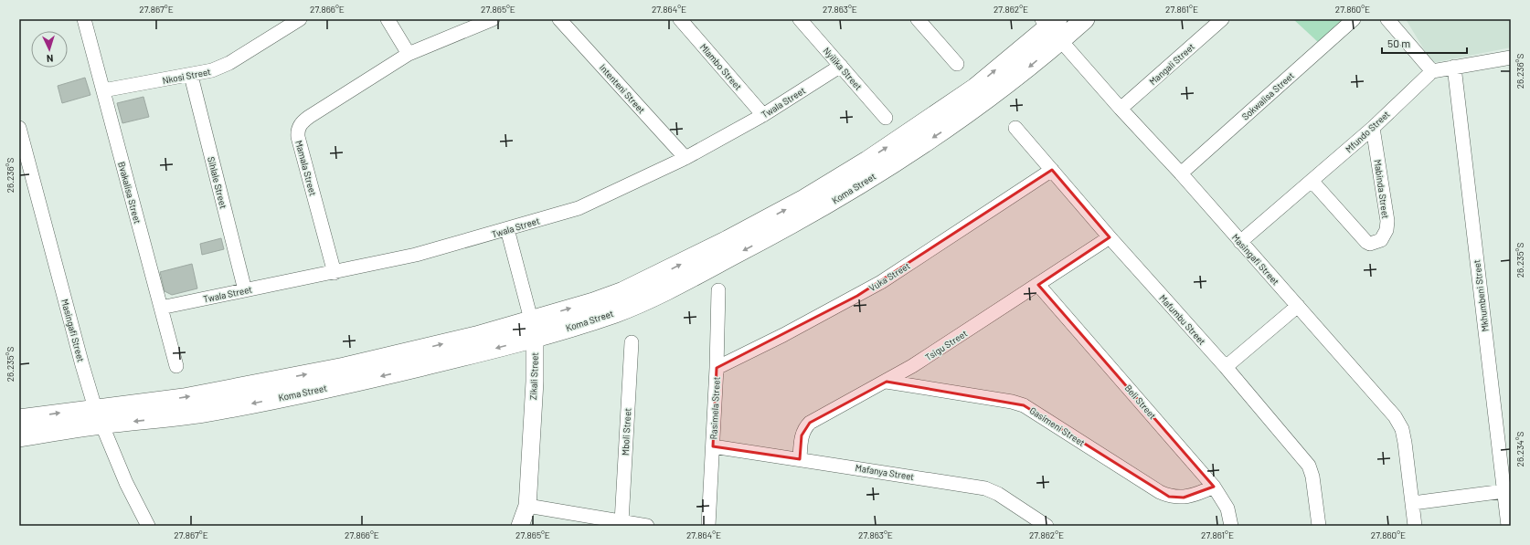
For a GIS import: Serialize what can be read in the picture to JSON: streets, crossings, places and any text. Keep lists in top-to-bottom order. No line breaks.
{"streets":{"main road":["Koma Street"],"street":["Mangali Street","Mlambo Street","Nyilika Street","Nkosi Street","Intenteni Street","Sokwalisa Street","Twala Street","Mfundo Street","Mamala Street","Sihlale Street","Mabinda Street","Bvakalisa Street","Masingafi Street","Vuka Street","Mkhumbeni Street","Mafumbu Street","Tsigu Street","Zikali Street","Beli Street","Rasimela Street","Gasimeni Street","Mboli Street","Mafanya Street"]},"crossings":[["Mangali Street","Masingafi Street"],["Mlambo Street","Twala Street"],["Nyilika Street","Twala Street"],["Nkosi Street","Sihlale Street"],["Nkosi Street","Bvakalisa Street"],["Intenteni Street","Twala Street"],["Sokwalisa Street","Masingafi Street"],["Twala Street","Mamala Street"],["Twala Street","Sihlale Street"],["Twala Street","Bvakalisa Street"],["Twala Street","Zikali Street"],["Mfundo Street","Mabinda Street"],["Mfundo Street","Masingafi Street"],["Mfundo Street","Mkhumbeni Street"],["Koma Street","Masingafi Street"],["Koma Street","Zikali Street"],["Vuka Street","Mafumbu Street"],["Vuka Street","Rasimela Street"],["Mafumbu Street","Tsigu Street"],["Tsigu Street","Beli Street"],["Tsigu Street","Gasimeni Street"],["Tsigu Street","Mafanya Street"],["Beli Street","Gasimeni Street"],["Rasimela Street","Mafanya Street"]],"scale_bar":"50 m","north":"bottom","coordinates":["27.867°E","27.866°E","27.865°E","27.864°E","27.863°E","27.862°E","27.861°E","27.860°E","26.236°S","26.235°S","26.234°S"]}
